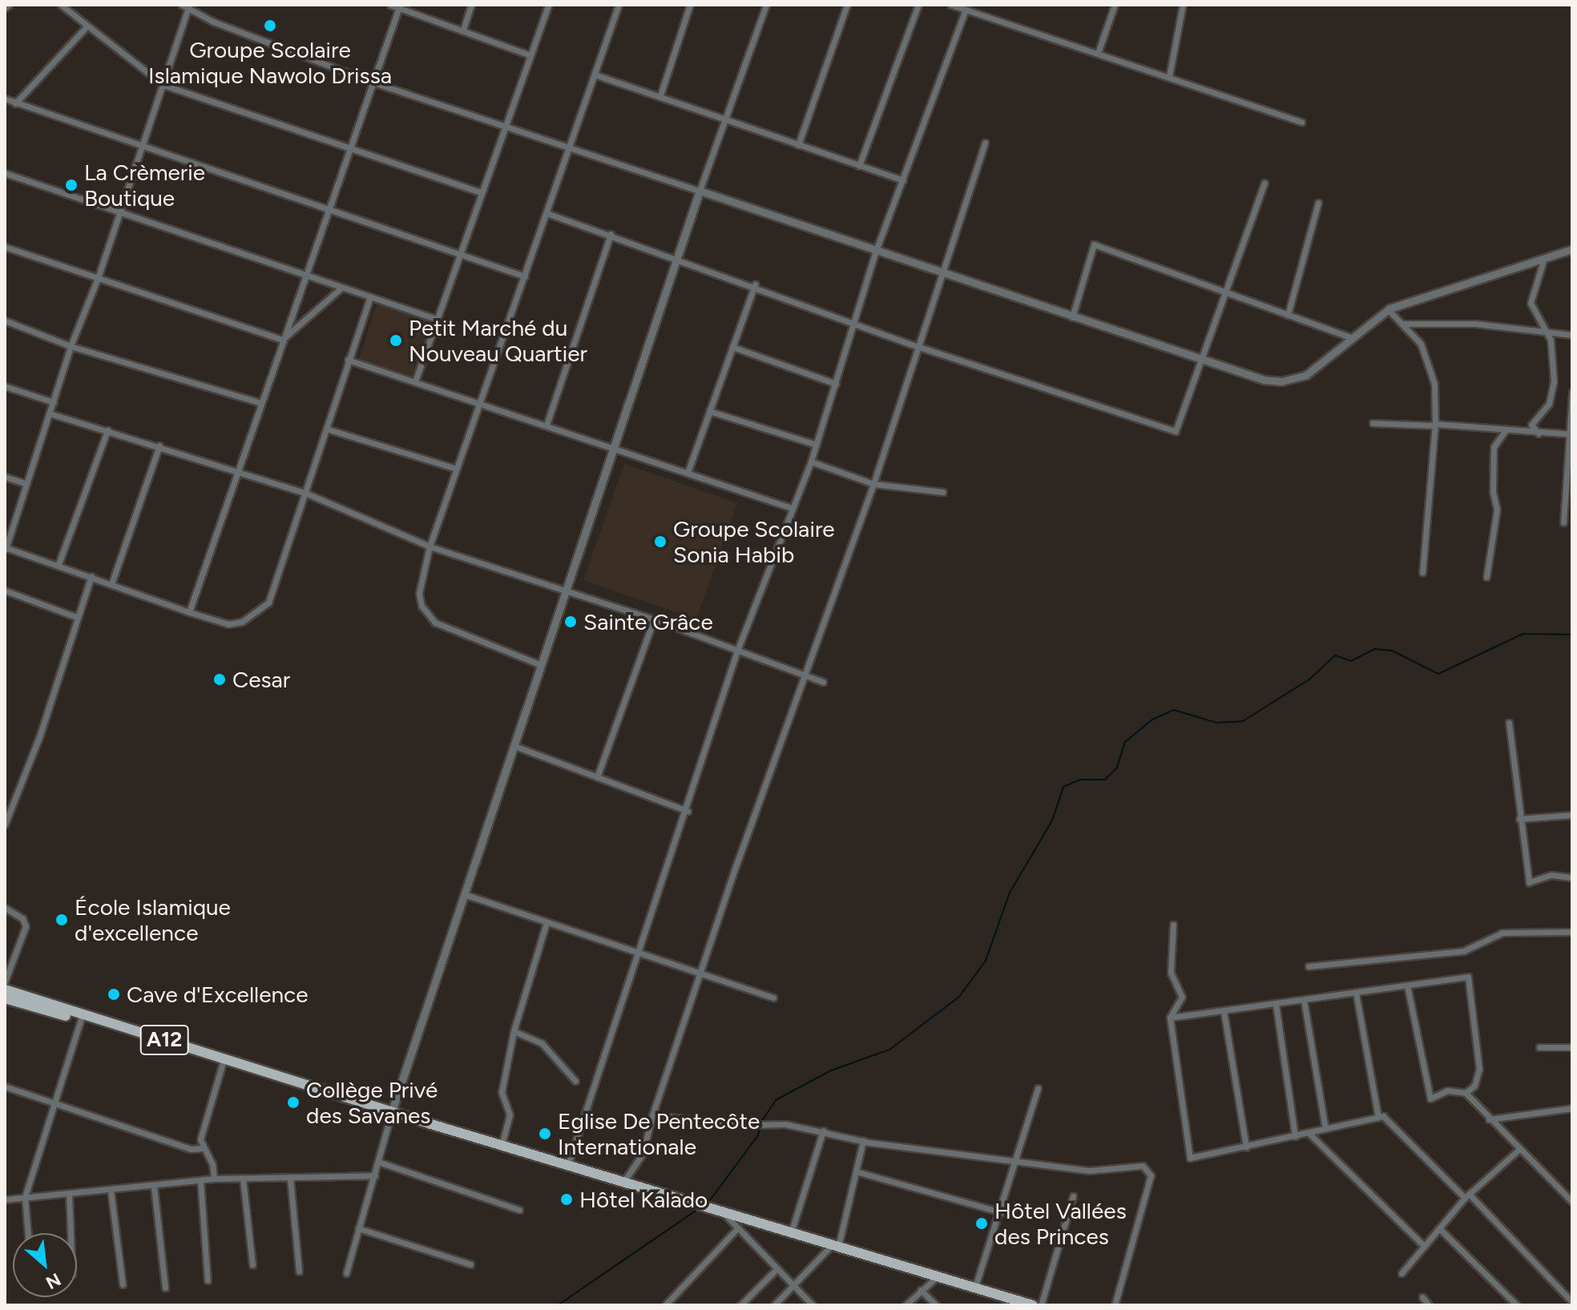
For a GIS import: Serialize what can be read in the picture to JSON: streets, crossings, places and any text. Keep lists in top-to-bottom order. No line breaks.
{"streets":{"main road":["A12"]},"places":["Groupe Scolaire Islamique Nawolo Drissa","La Crèmerie Boutique","Petit Marché du Nouveau Quartier","Groupe Scolaire Sonia Habib","Sainte Grâce","Cesar","École Islamique d'excellence","Cave d'Excellence","Collège Privé des Savanes","Eglise De Pentecôte Internationale","Hôtel Kalado","Hôtel Vallées des Princes"],"north":"bottom right"}
